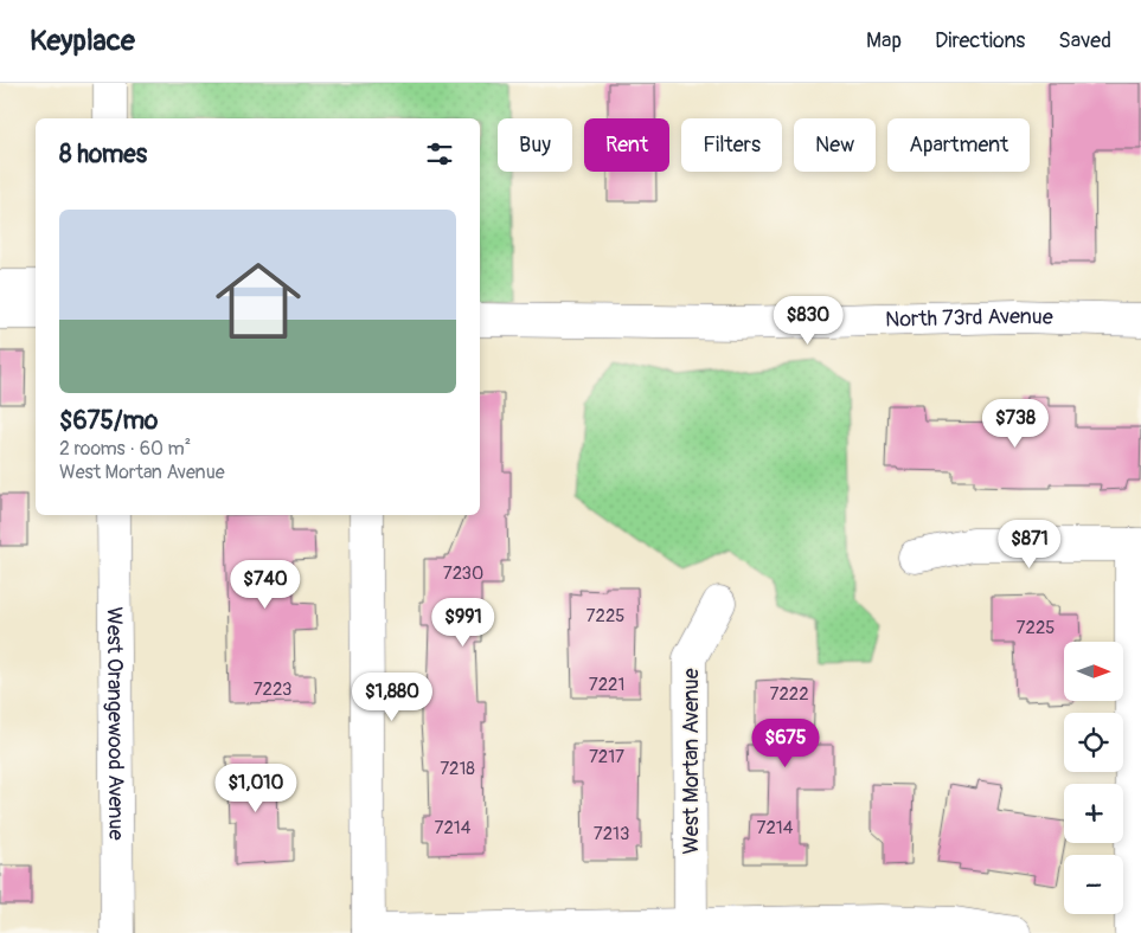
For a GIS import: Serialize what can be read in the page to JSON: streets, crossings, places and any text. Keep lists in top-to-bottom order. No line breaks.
{"streets":{"street":["North 73rd Avenue","West Orangewood Avenue","West Mortan Avenue"]},"house_numbers":["7230","7225","7225","7221","7223","7222","7217","7218","7214","7214","7213"],"north":"right","page":{"header":"Keyplace","nav":["Map","Directions","Saved"],"chip":["Buy","Rent","Filters","New","Apartment"],"heading":"8 homes","list":[{"name":"$675/mo","note":"2 rooms · 60 m² · West Mortan Avenue"}],"price":["$830","$738","$871","$740","$991","$1,880","$675","$1,010"],"map_buttons":["+","−"]}}
